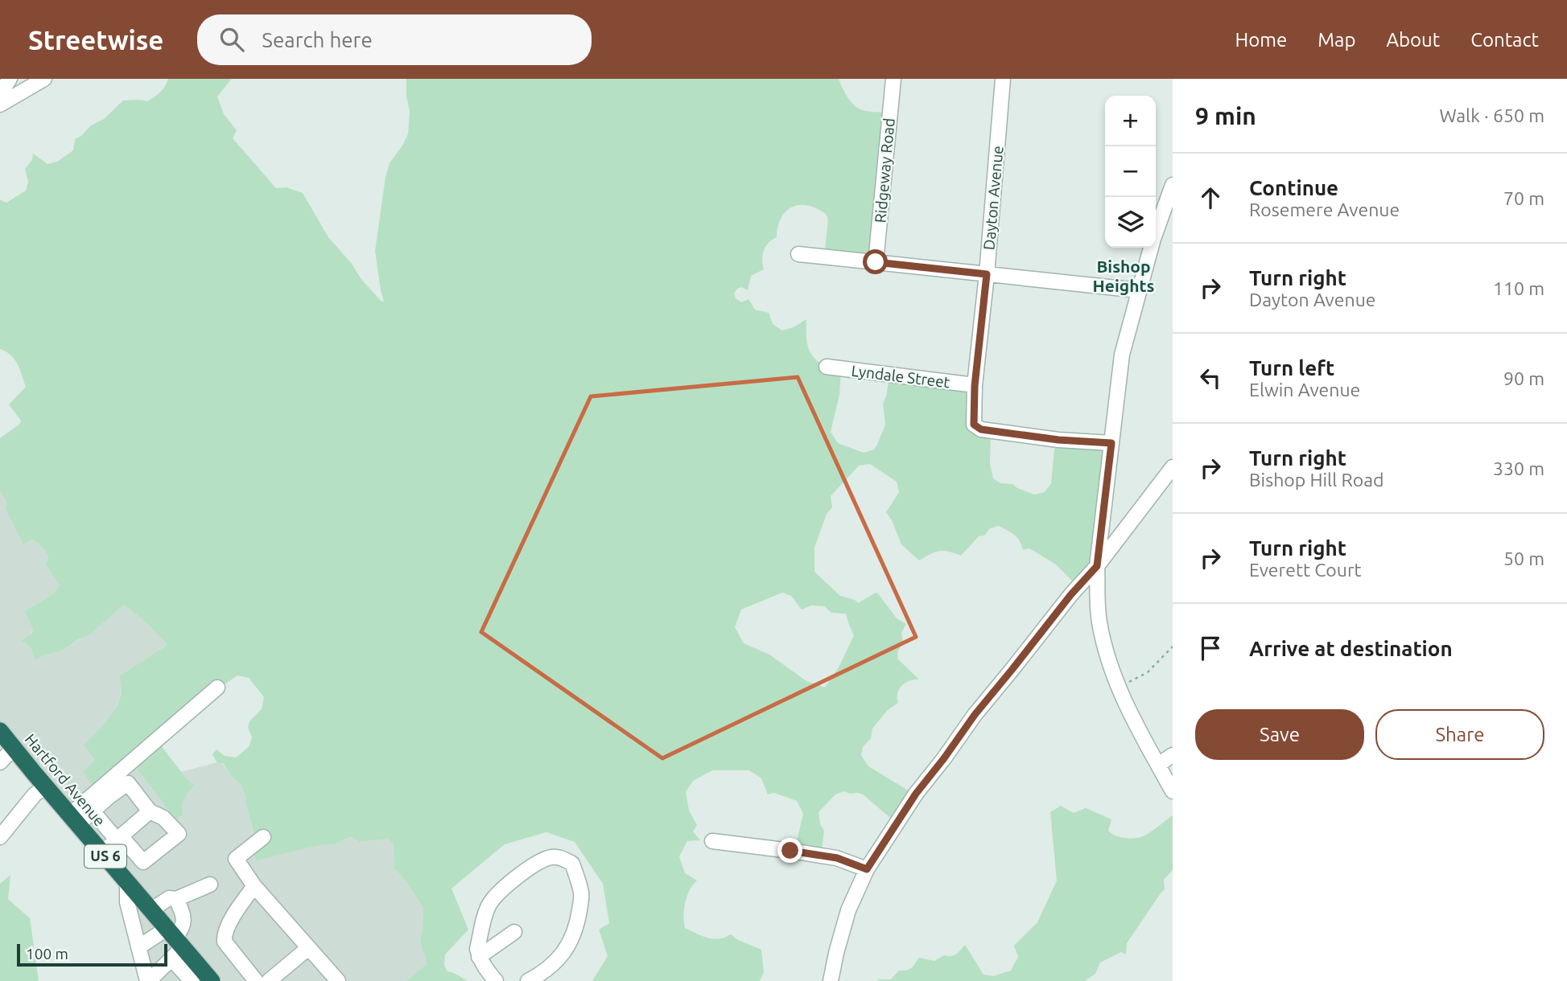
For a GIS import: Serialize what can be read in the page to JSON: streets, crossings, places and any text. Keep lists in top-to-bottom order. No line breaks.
{"streets":{"highway":["Hartford Avenue","US 6"],"street":["Ridgeway Road","Dayton Avenue","Lyndale Street"]},"crossings":[["Dayton Avenue","Lyndale Street"]],"districts":["Bishop Heights"],"scale_bar":"100 m","page":{"header":"Streetwise","search":"Search here","nav":["Home","Map","About","Contact"],"heading":["9 min","Walk · 650 m"],"map_buttons":["+","−"],"list":[["Continue","Rosemere Avenue","70 m"],["Turn right","Dayton Avenue","110 m"],["Turn left","Elwin Avenue","90 m"],["Turn right","Bishop Hill Road","330 m"],["Turn right","Everett Court","50 m"],"Arrive at destination"],"buttons":["Save","Share"],"scale":"100 m"}}
